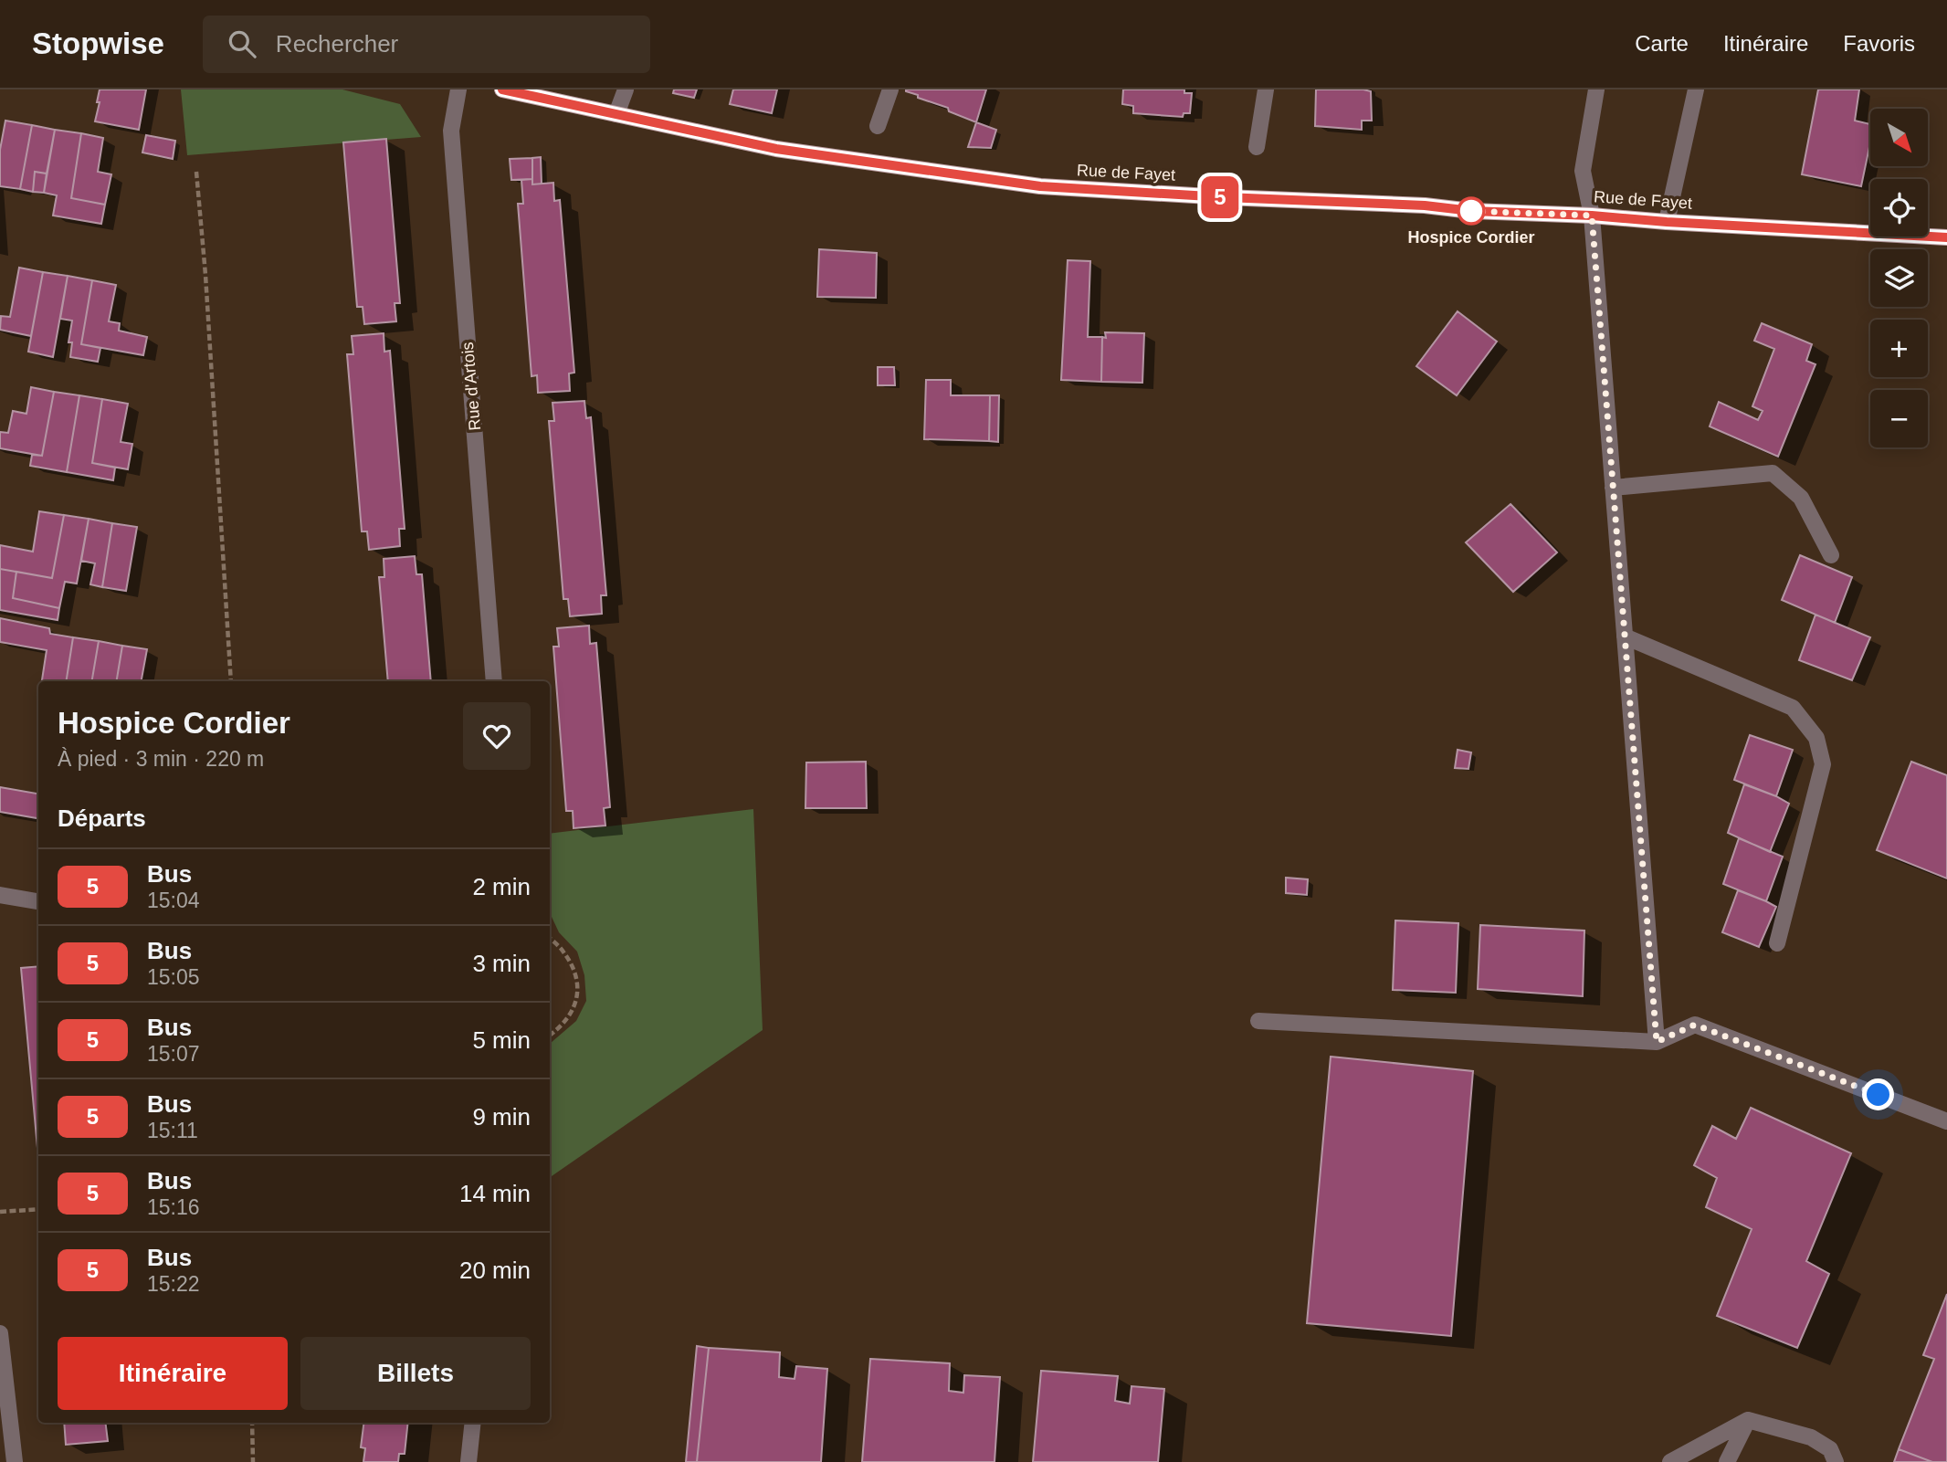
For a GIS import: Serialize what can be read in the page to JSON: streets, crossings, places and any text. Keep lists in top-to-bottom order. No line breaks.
{"streets":{"main road":["Rue de Fayet"],"street":["Rue d'Artois"]},"places":["Hospice Cordier"],"lines":["bus line 5"],"north":"bottom right","page":{"header":"Stopwise","search":"Rechercher","nav":["Carte","Itinéraire","Favoris"],"on_map":"5","map_buttons":["+","−"],"heading":[["Hospice Cordier","À pied · 3 min · 220 m"],"Départs"],"list":[{"mark":"5","name":"Bus","note":"15:04","value":"2 min"},{"mark":"5","name":"Bus","note":"15:05","value":"3 min"},{"mark":"5","name":"Bus","note":"15:07","value":"5 min"},{"mark":"5","name":"Bus","note":"15:11","value":"9 min"},{"mark":"5","name":"Bus","note":"15:16","value":"14 min"},{"mark":"5","name":"Bus","note":"15:22","value":"20 min"}],"buttons":["Itinéraire","Billets"]}}
